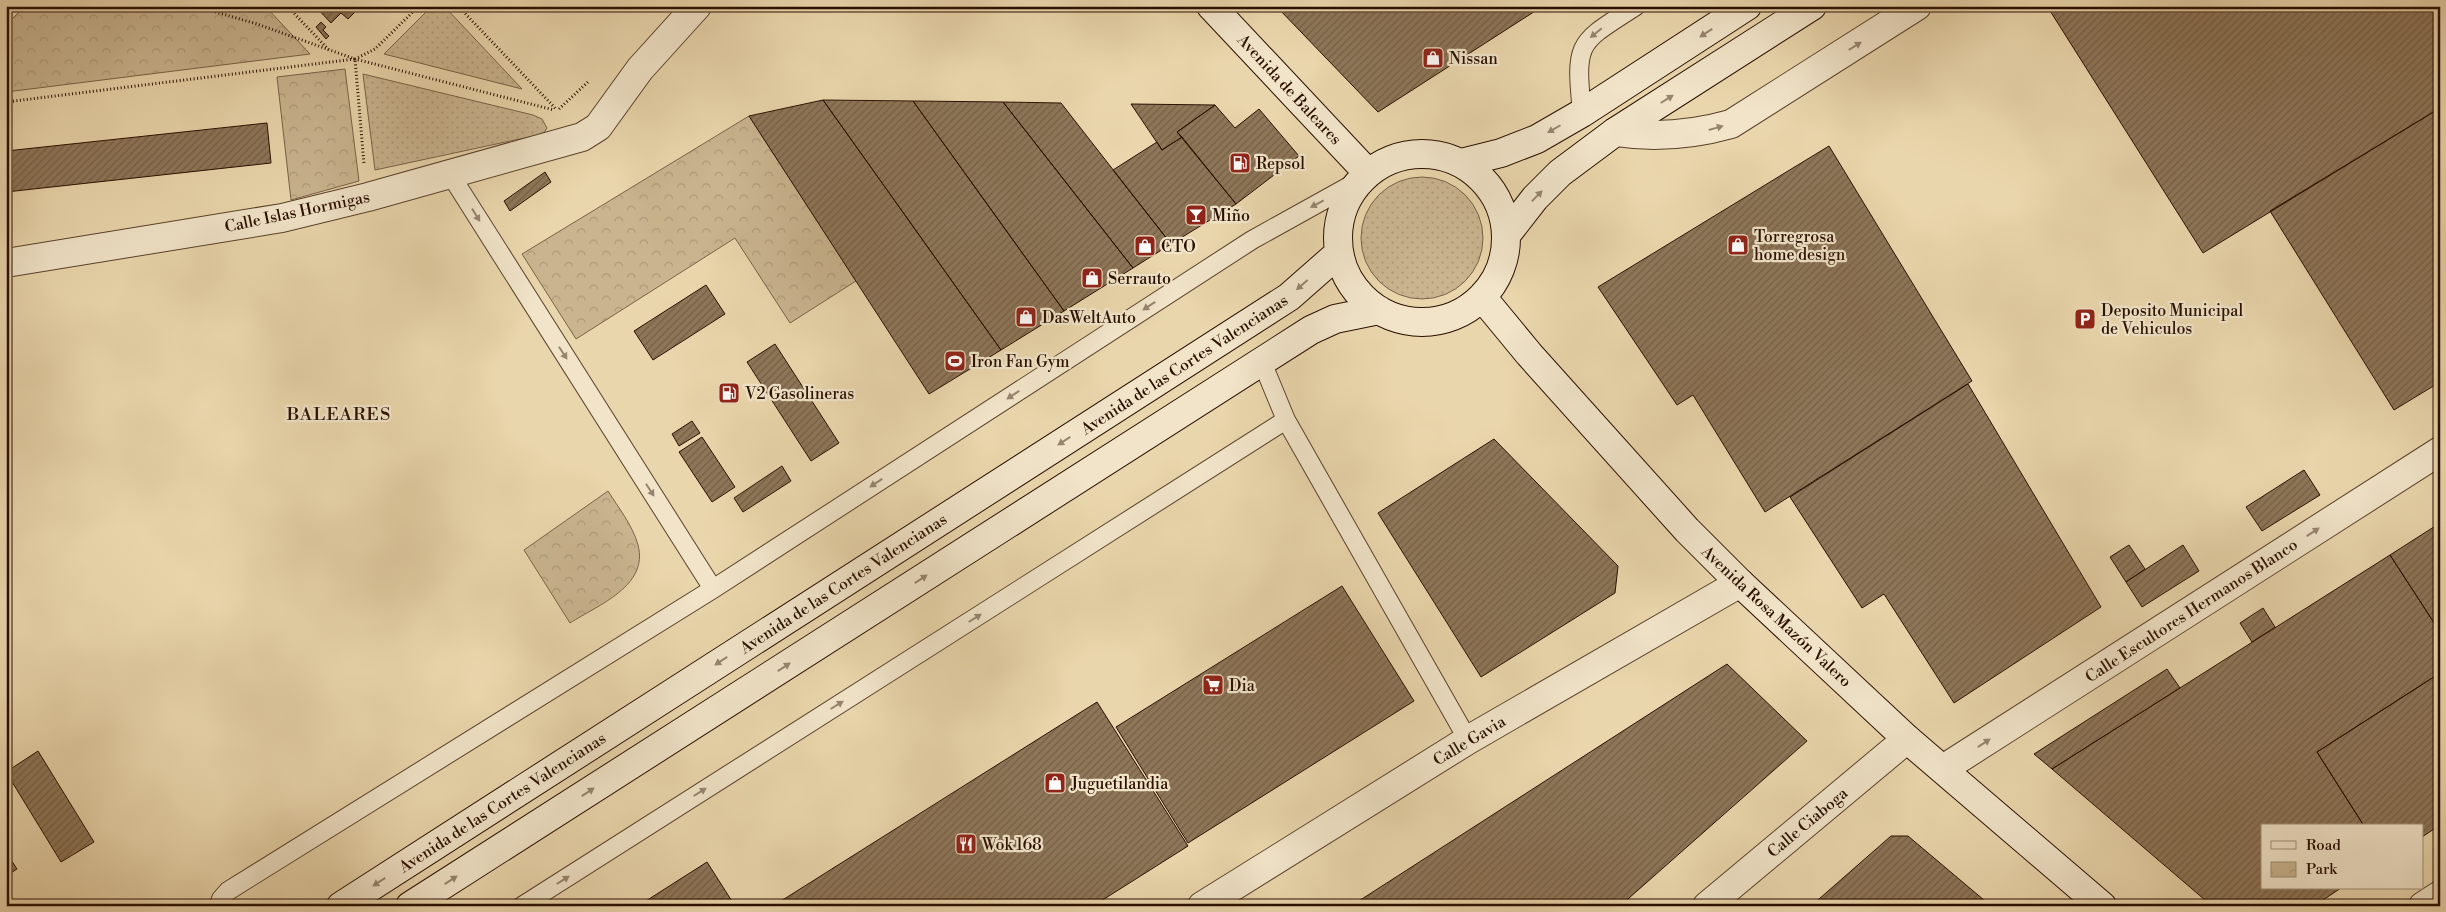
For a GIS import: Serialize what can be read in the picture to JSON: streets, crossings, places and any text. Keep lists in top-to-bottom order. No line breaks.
{"streets":{"main road":["Avenida de Baleares","Calle Islas Hormigas","Avenida de las Cortes Valencianas","Calle Escultores Hermanos Blanco","Avenida Rosa Mazón Valero","Calle Gavia","Calle Ciaboga"]},"crossings":[["Avenida de Baleares","Avenida de las Cortes Valencianas"],["Avenida de Baleares","Avenida Rosa Mazón Valero"],["Avenida de las Cortes Valencianas","Avenida Rosa Mazón Valero"],["Calle Escultores Hermanos Blanco","Avenida Rosa Mazón Valero"],["Avenida Rosa Mazón Valero","Calle Gavia"],["Avenida Rosa Mazón Valero","Calle Ciaboga"]],"one_way":["Calle Escultores Hermanos Blanco"],"districts":["BALEARES"],"places":{"shop":["Nissan","Torregrosa home design","CTO","Serrauto","DasWeltAuto","Juguetilandia"],"fuel station":["Repsol","V2 Gasolineras"],"bar":["Miño"],"parking":["Deposito Municipal de Vehiculos"],"sports":["Iron Fan Gym"],"supermarket":["Dia"],"restaurant":["Wok 168"]},"legend":["Road","Park"]}
